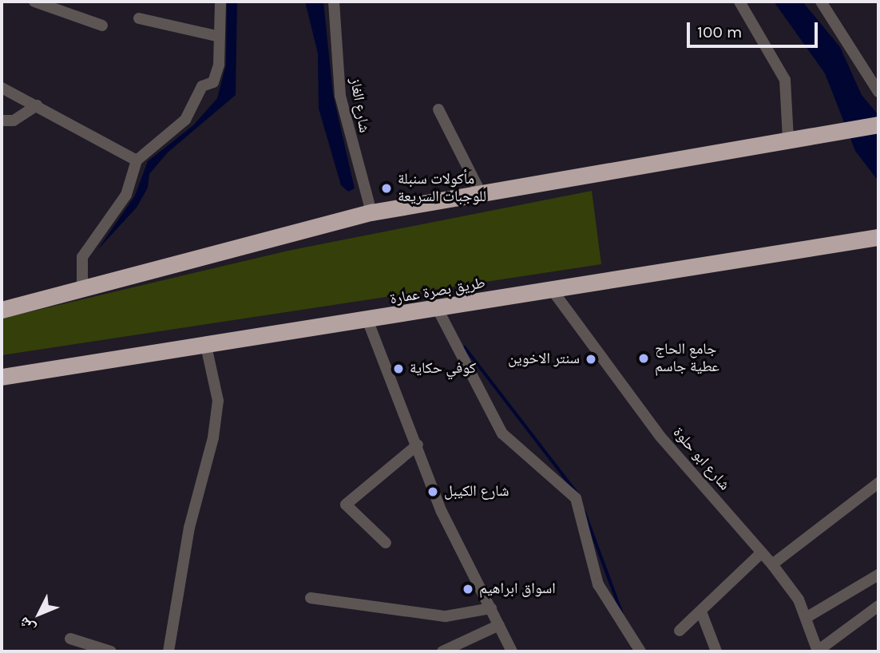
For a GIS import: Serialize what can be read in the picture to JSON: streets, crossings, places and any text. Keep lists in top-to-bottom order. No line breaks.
{"streets":{"highway":["طريق بصرة عمارة"],"street":["شارع الغاز","شارع ابو حلوة"]},"crossings":[["طريق بصرة عمارة","شارع ابو حلوة"]],"places":["مأكولات سنبلة للوجبات السريعة","جامع الحاج عطية جاسم","سنتر الاخوين","كوفي حكاية","شارع الكيبل","اسواق ابراهيم"],"scale_bar":"100 m","north":"bottom left"}
